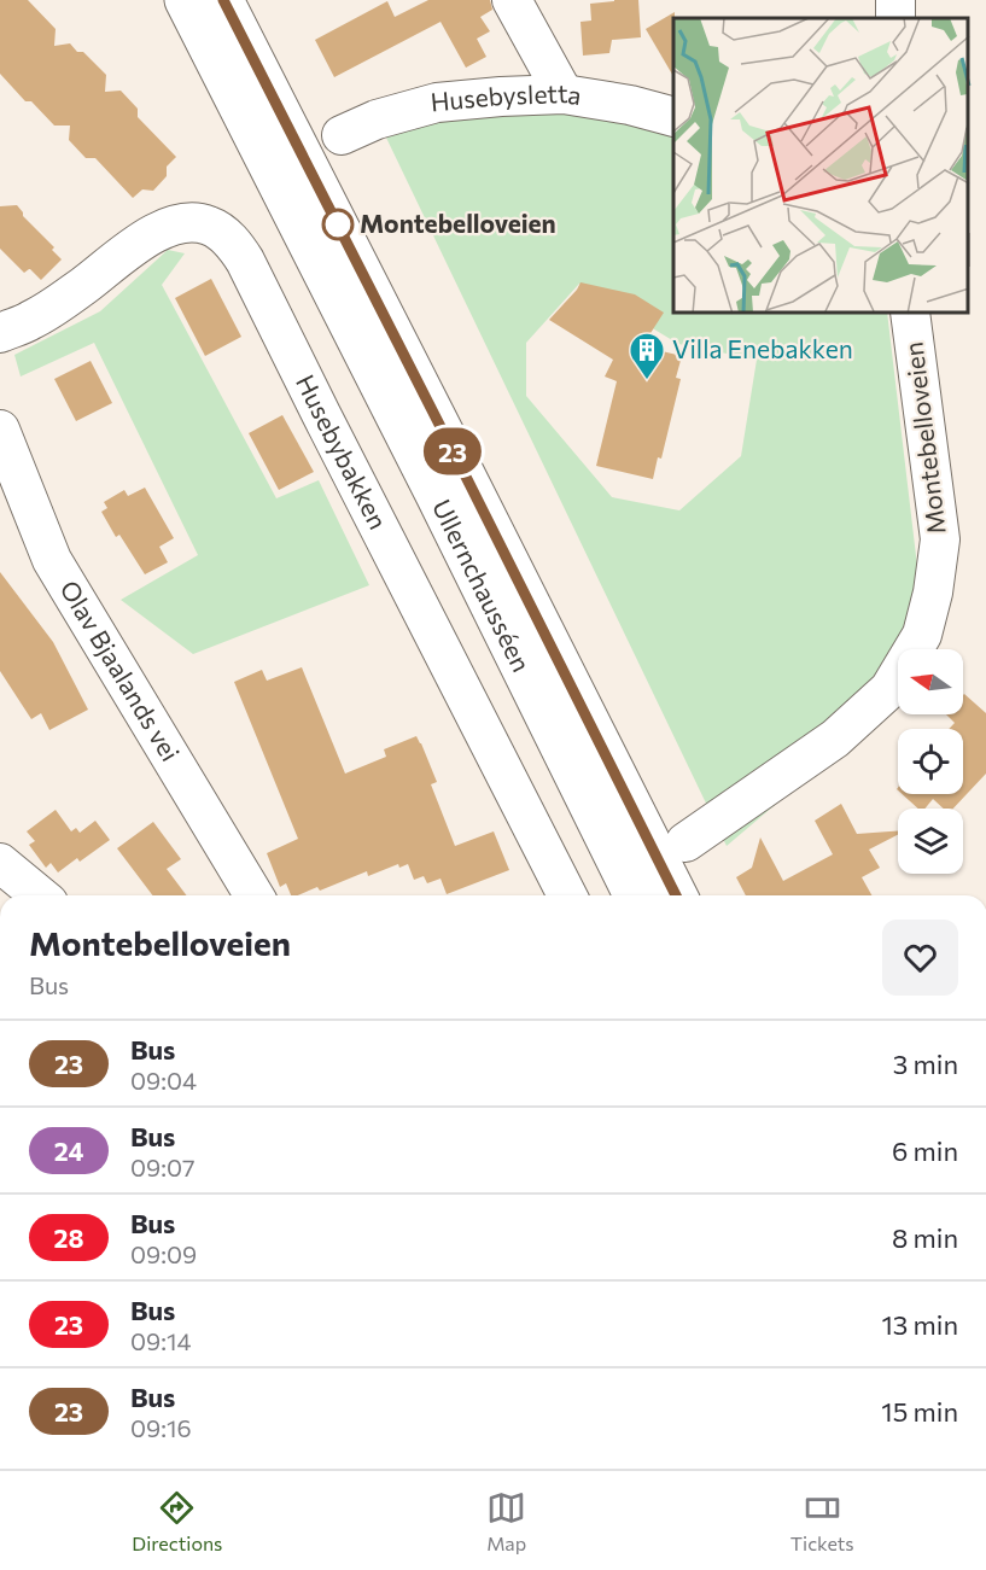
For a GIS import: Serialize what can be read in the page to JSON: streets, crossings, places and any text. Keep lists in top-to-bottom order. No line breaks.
{"streets":{"highway":["Ullernchausséen"],"street":["Husebysletta","Montebelloveien","Husebybakken","Olav Bjaalands vei"]},"places":{"other":["Montebelloveien"],"building":["Villa Enebakken"]},"lines":["bus line 23"],"north":"left","page":{"on_map":"23","heading":["Montebelloveien","Bus"],"list":[{"mark":"23","name":"Bus","note":"09:04","value":"3 min"},{"mark":"24","name":"Bus","note":"09:07","value":"6 min"},{"mark":"28","name":"Bus","note":"09:09","value":"8 min"},{"mark":"23","name":"Bus","note":"09:14","value":"13 min"},{"mark":"23","name":"Bus","note":"09:16","value":"15 min"}],"tabs":["Directions","Map","Tickets"]}}
